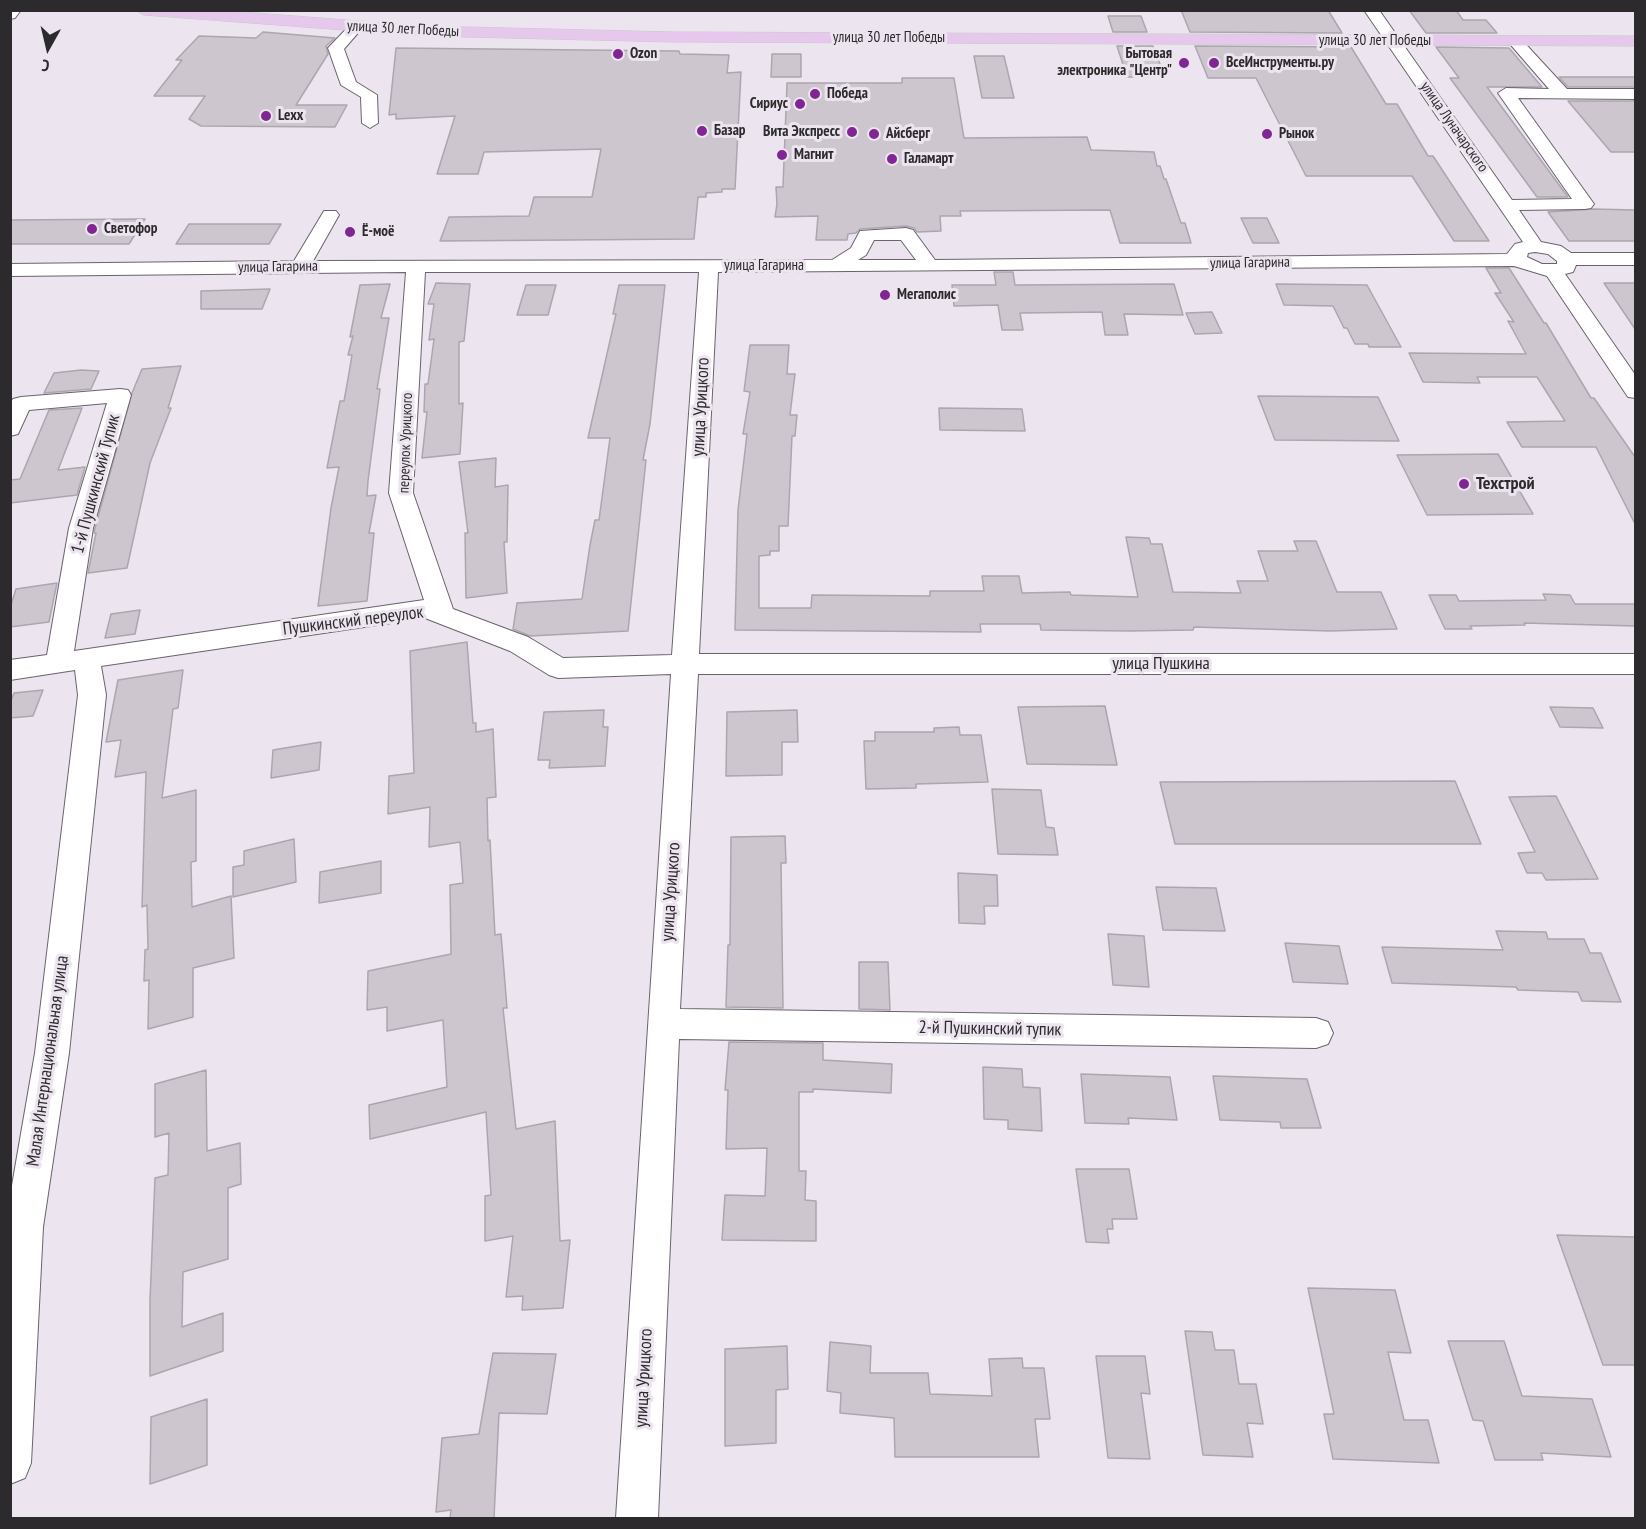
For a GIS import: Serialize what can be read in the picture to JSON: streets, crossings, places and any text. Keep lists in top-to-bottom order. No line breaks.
{"streets":{"main road":["улица 30 лет Победы"],"street":["улица Луначарского","улица Гагарина","улица Урицкого","переулок Урицкого","1-й Пушкинский Тупик","Пушкинский переулок","улица Пушкина","2-й Пушкинский тупик","Малая Интернациональная улица"]},"crossings":[["улица 30 лет Победы","улица Луначарского"],["улица Луначарского","улица Гагарина"],["улица Гагарина","улица Урицкого"],["улица Гагарина","переулок Урицкого"],["улица Урицкого","Пушкинский переулок"],["улица Урицкого","улица Пушкина"],["улица Урицкого","2-й Пушкинский тупик"],["переулок Урицкого","Пушкинский переулок"],["1-й Пушкинский Тупик","Пушкинский переулок"],["1-й Пушкинский Тупик","Малая Интернациональная улица"],["Пушкинский переулок","улица Пушкина"],["Пушкинский переулок","Малая Интернациональная улица"]],"places":["Ozon","Бытовая электроника \"Центр\"","ВсеИнструменты.ру","Победа","Сириус","Lexx","Базар","Вита Экспресс","Айсберг","Рынок","Магнит","Галамарт","Светофор","Ё-моё","Мегаполис","Техстрой"],"north":"bottom"}
